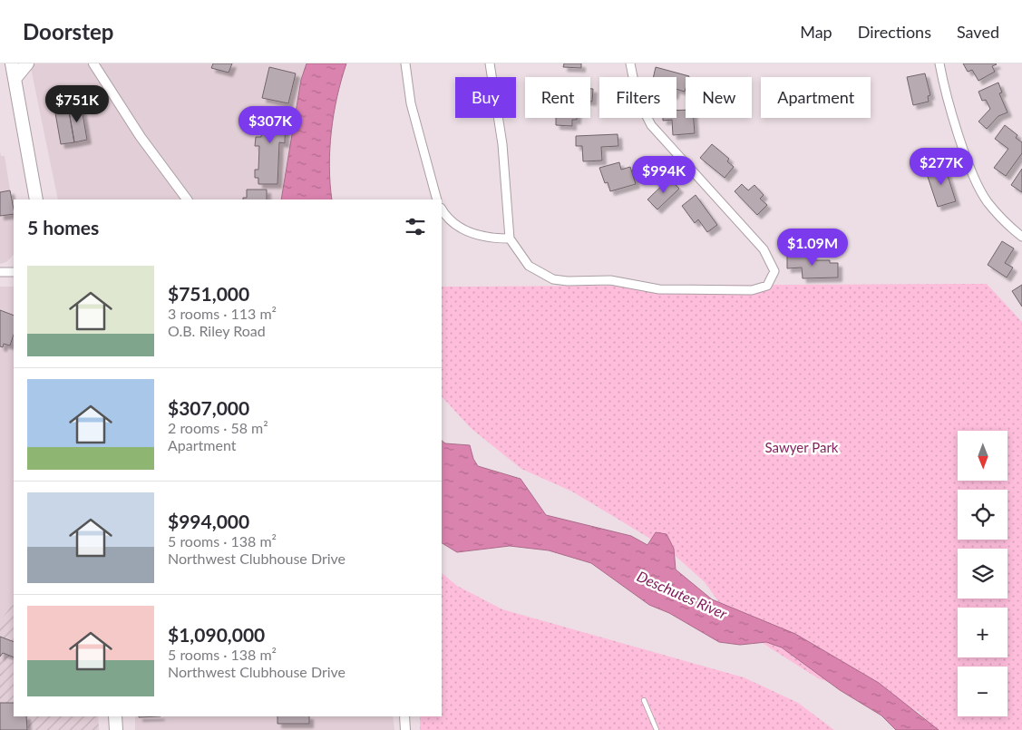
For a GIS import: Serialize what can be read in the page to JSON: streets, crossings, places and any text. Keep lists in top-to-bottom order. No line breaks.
{"water":["Deschutes River"],"parks":["Sawyer Park"],"north":"bottom","page":{"header":"Doorstep","nav":["Map","Directions","Saved"],"chip":["Buy","Rent","Filters","New","Apartment"],"price":["$751K","$307K","$277K","$994K","$1.09M"],"heading":"5 homes","list":[{"name":"$751,000","note":"3 rooms · 113 m² · O.B. Riley Road"},{"name":"$307,000","note":"2 rooms · 58 m² · Apartment"},{"name":"$994,000","note":"5 rooms · 138 m² · Northwest Clubhouse Drive"},{"name":"$1,090,000","note":"5 rooms · 138 m² · Northwest Clubhouse Drive"}],"map_buttons":["+","−"]}}
